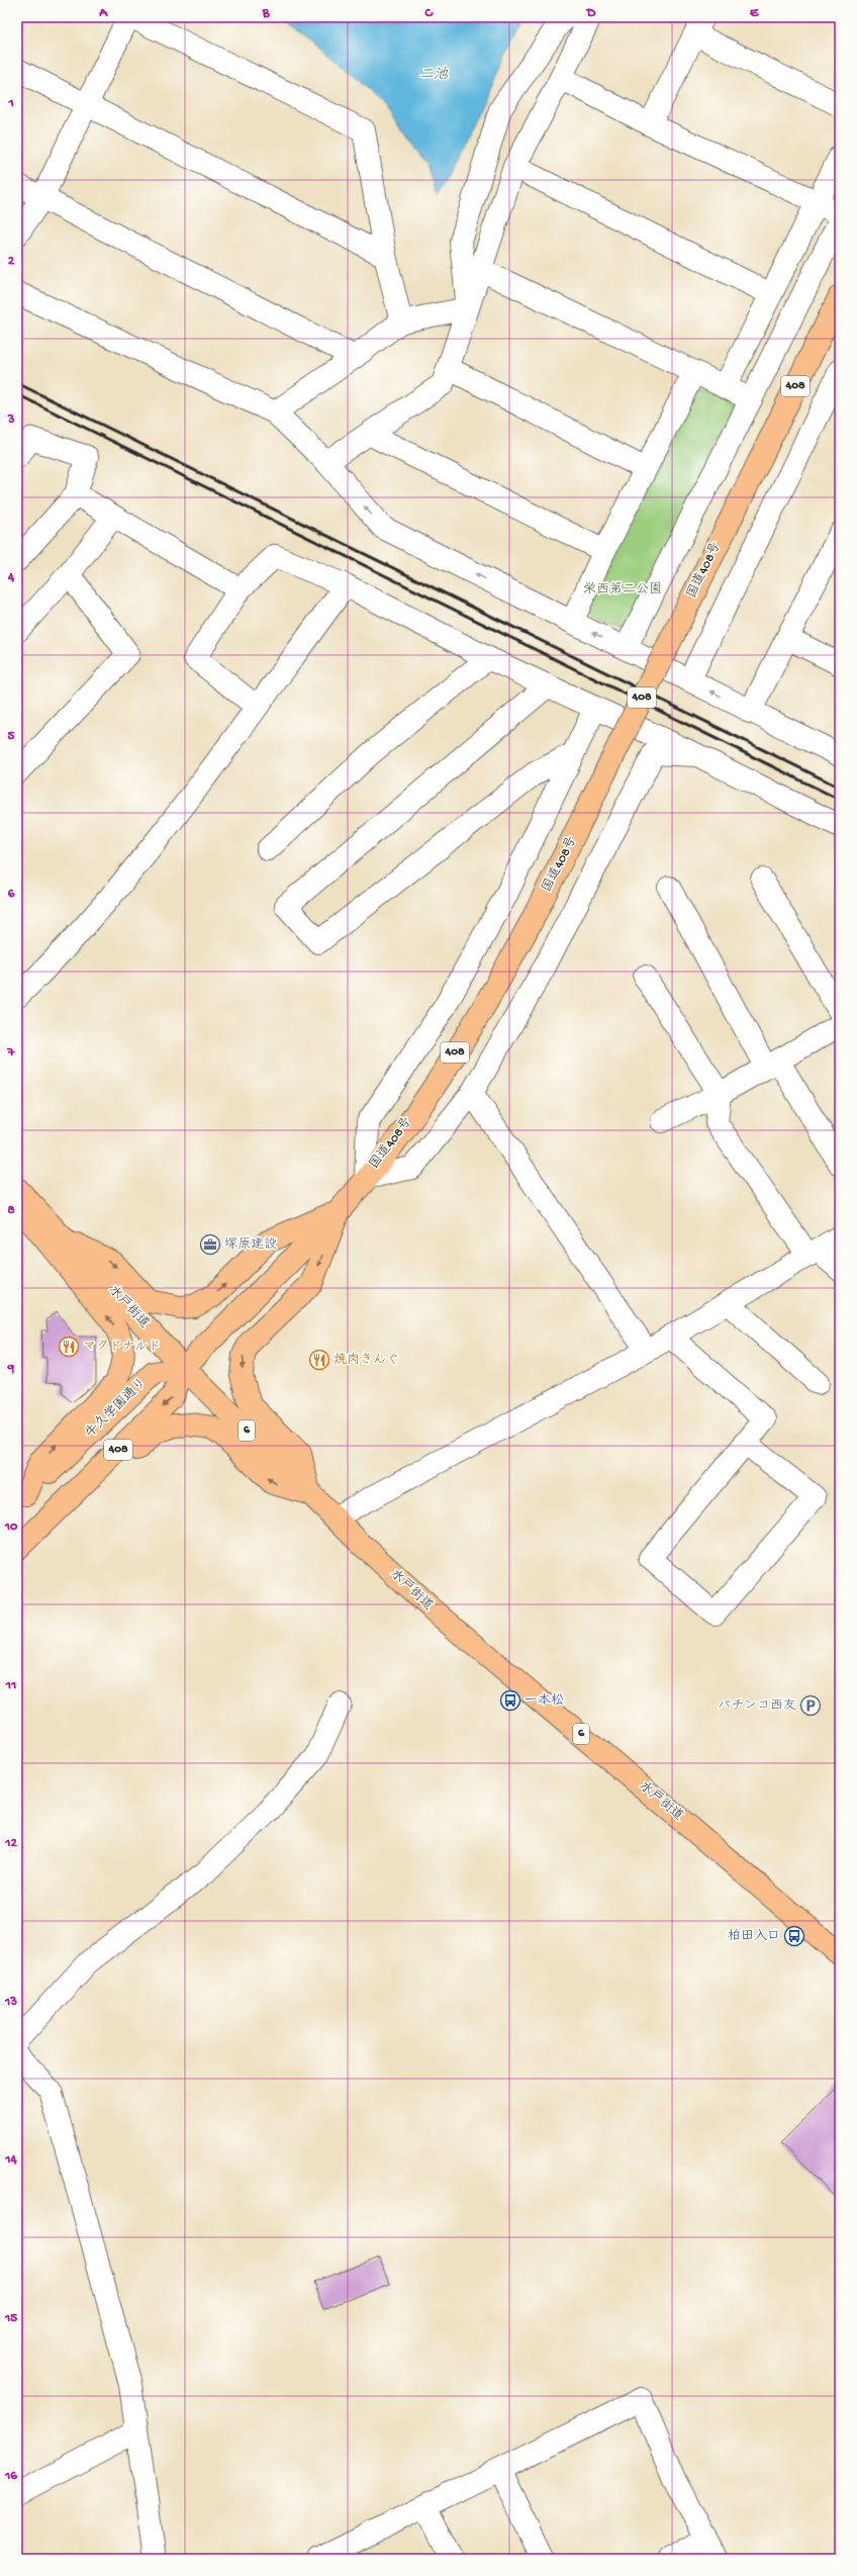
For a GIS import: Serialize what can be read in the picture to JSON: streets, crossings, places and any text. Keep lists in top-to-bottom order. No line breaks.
{"streets":{"highway":["408","国道408号","水戸街道","牛久学園通り","6"]},"crossings":[["408","国道408号"],["408","水戸街道"],["408","牛久学園通り"],["国道408号","水戸街道"],["国道408号","牛久学園通り"],["水戸街道","牛久学園通り"]],"water":["二池"],"parks":["栄西第二公園"],"places":{"office":["塚原建設"],"restaurant":["マクドナルド","焼肉きんぐ"],"bus stop":["一本松","柏田入口"],"parking":["パチンコ西友"]},"grid":{"columns":["A","B","C","D","E"],"rows":["1","2","3","4","5","6","7","8","9","10","11","12","13","14","15","16"]}}
